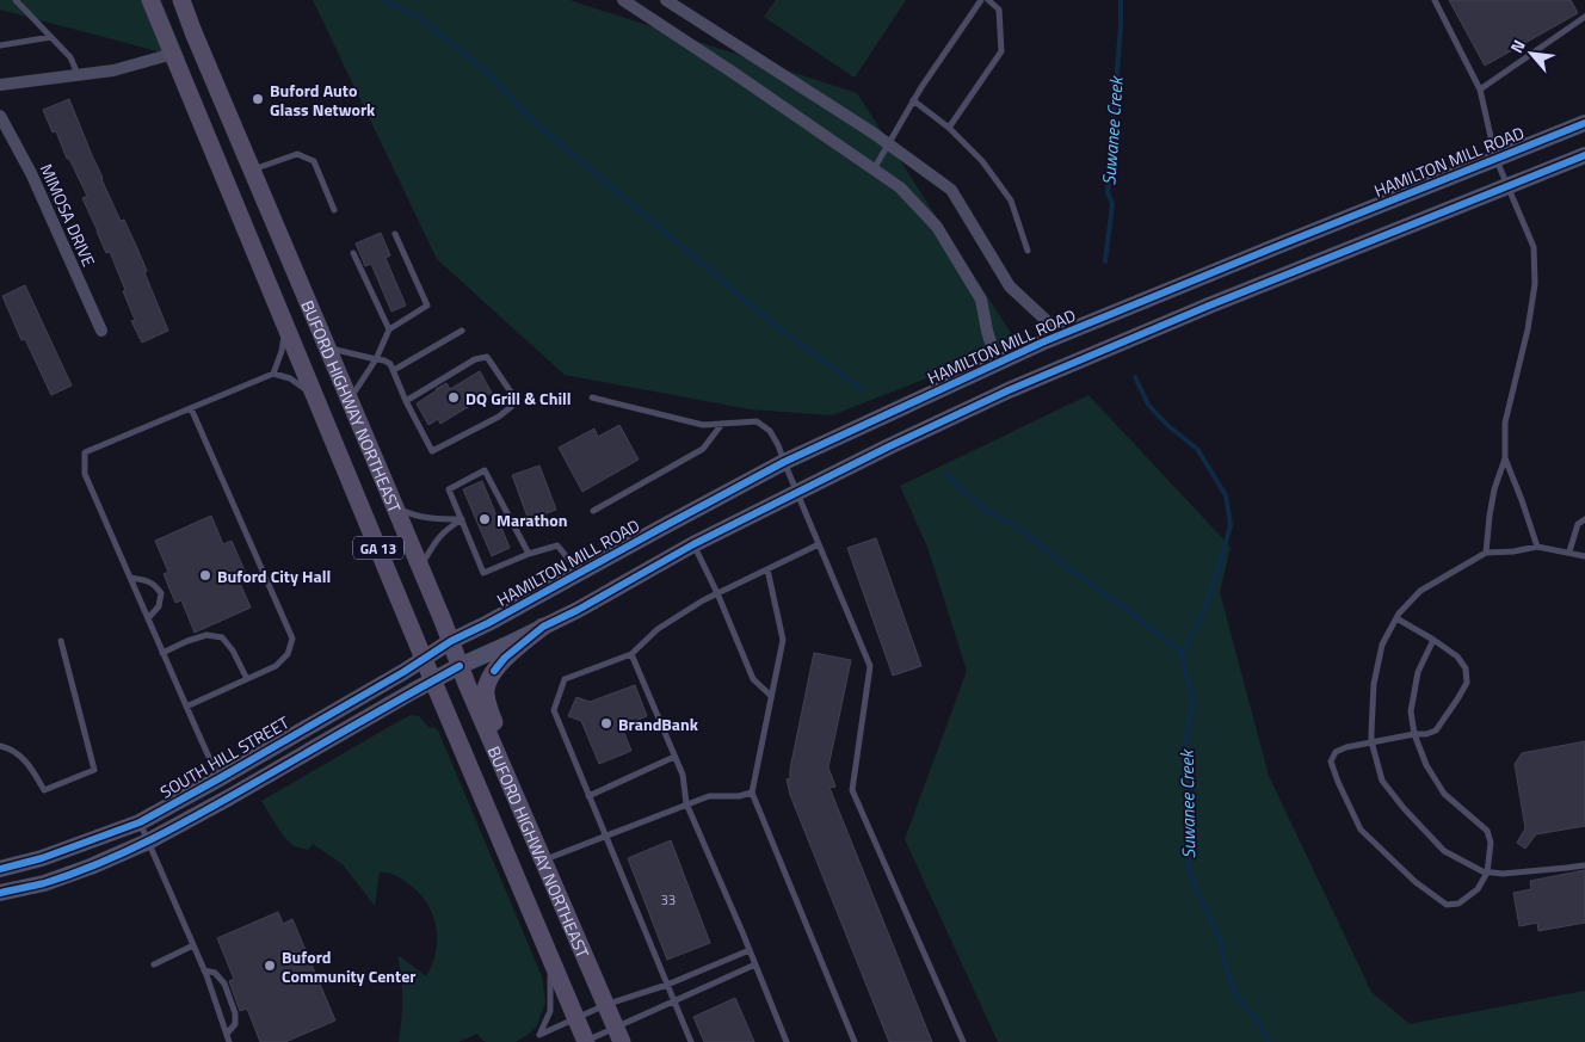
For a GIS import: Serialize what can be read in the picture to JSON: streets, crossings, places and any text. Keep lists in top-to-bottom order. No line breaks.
{"streets":{"main road":["HAMILTON MILL ROAD","BUFORD HIGHWAY NORTHEAST","GA 13","SOUTH HILL STREET"],"street":["MIMOSA DRIVE"]},"crossings":[["HAMILTON MILL ROAD","BUFORD HIGHWAY NORTHEAST"],["HAMILTON MILL ROAD","SOUTH HILL STREET"],["BUFORD HIGHWAY NORTHEAST","SOUTH HILL STREET"]],"water":["Suwanee Creek"],"places":["Buford Auto Glass Network","DQ Grill & Chill","Marathon","Buford City Hall","BrandBank","Buford Community Center"],"house_numbers":["33"],"north":"top left"}
